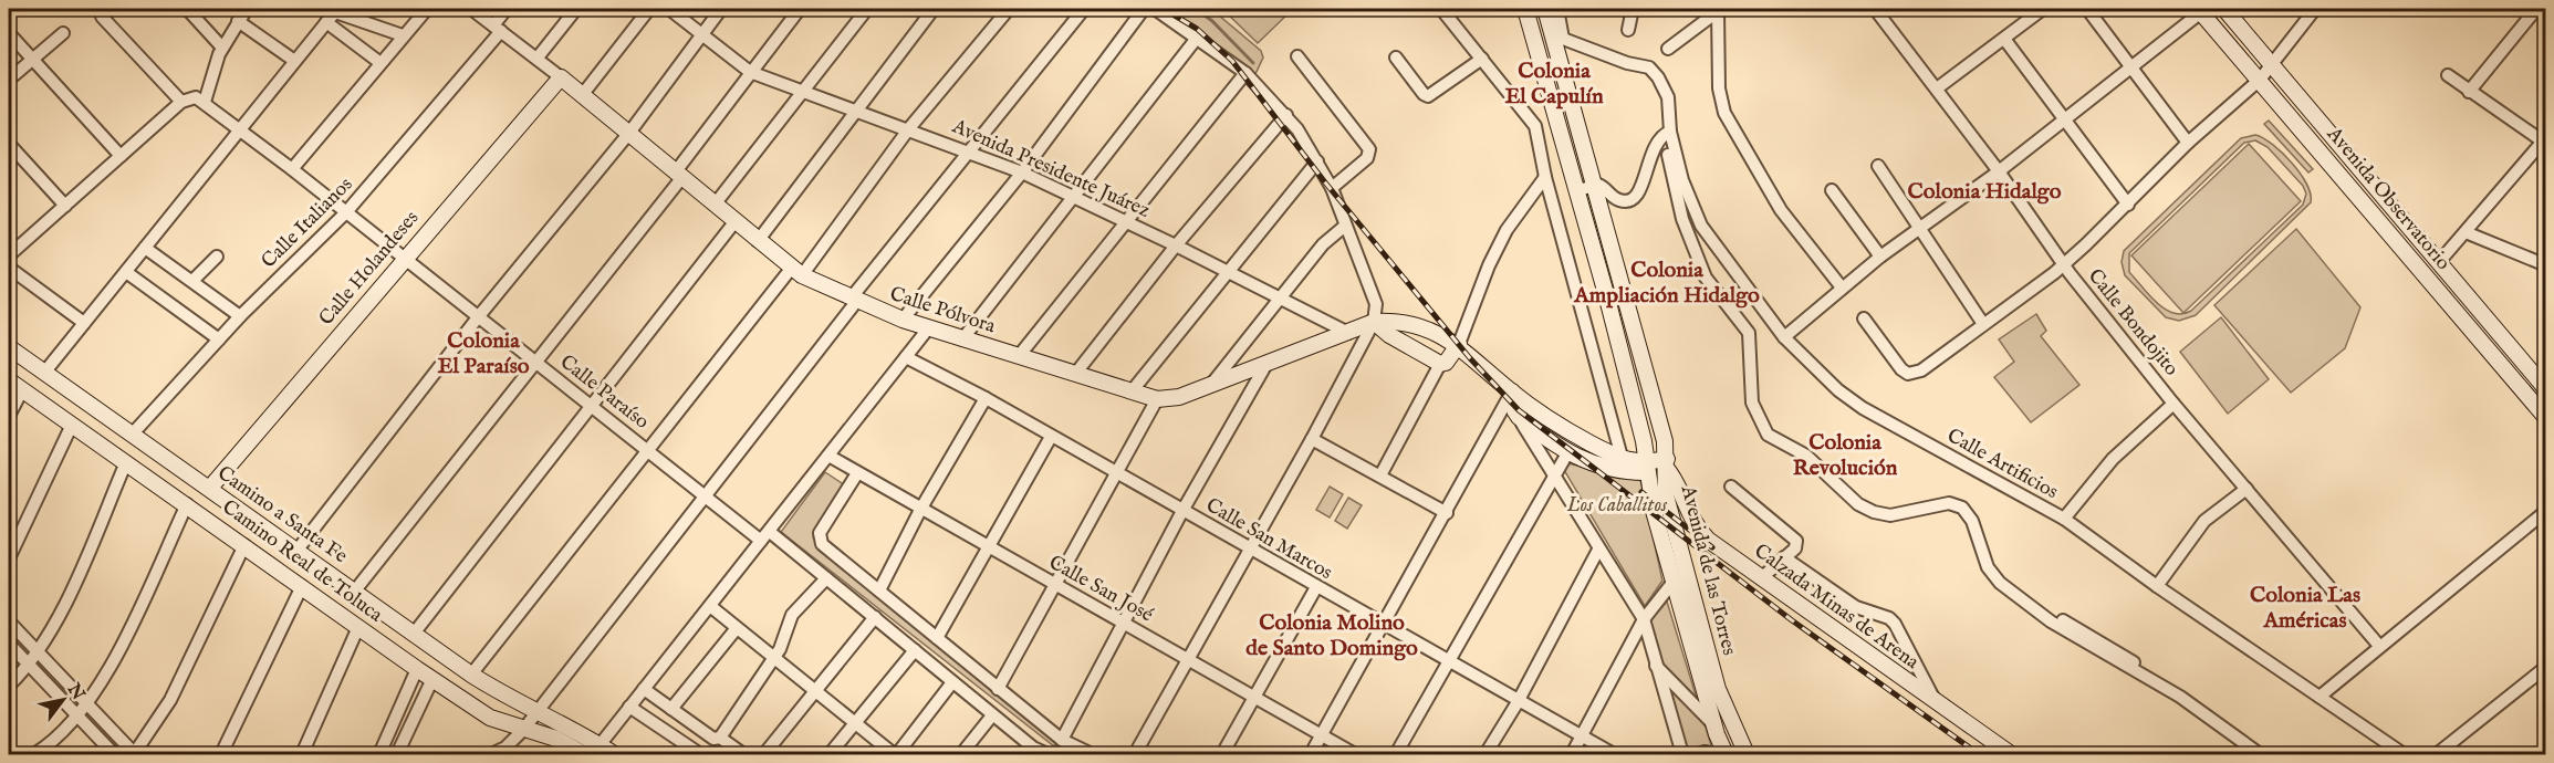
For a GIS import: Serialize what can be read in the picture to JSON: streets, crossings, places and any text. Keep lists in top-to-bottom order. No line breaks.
{"streets":{"street":["Avenida Presidente Juárez","Avenida Observatorio","Calle Italianos","Calle Holandeses","Calle Pólvora","Calle Bondojito","Calle Paraíso","Calle Artificios","Camino a Santa Fe","Calle San Marcos","Camino Real de Toluca","Avenida de las Torres","Calle San José","Calzada Minas de Arena"]},"crossings":[["Avenida Presidente Juárez","Calle Pólvora"],["Calle Italianos","Calle Pólvora"],["Calle Italianos","Calle Paraíso"],["Calle Italianos","Camino a Santa Fe"],["Calle Holandeses","Calle Pólvora"],["Calle Holandeses","Calle Paraíso"],["Calle Holandeses","Camino a Santa Fe"],["Avenida de las Torres","Calzada Minas de Arena"]],"districts":["Colonia El Capulín","Colonia Hidalgo","Colonia Ampliación Hidalgo","Colonia El Paraíso","Colonia Revolución","Colonia Las Américas","Colonia Molino de Santo Domingo"],"parks":["Los Caballitos"],"north":"top right"}
